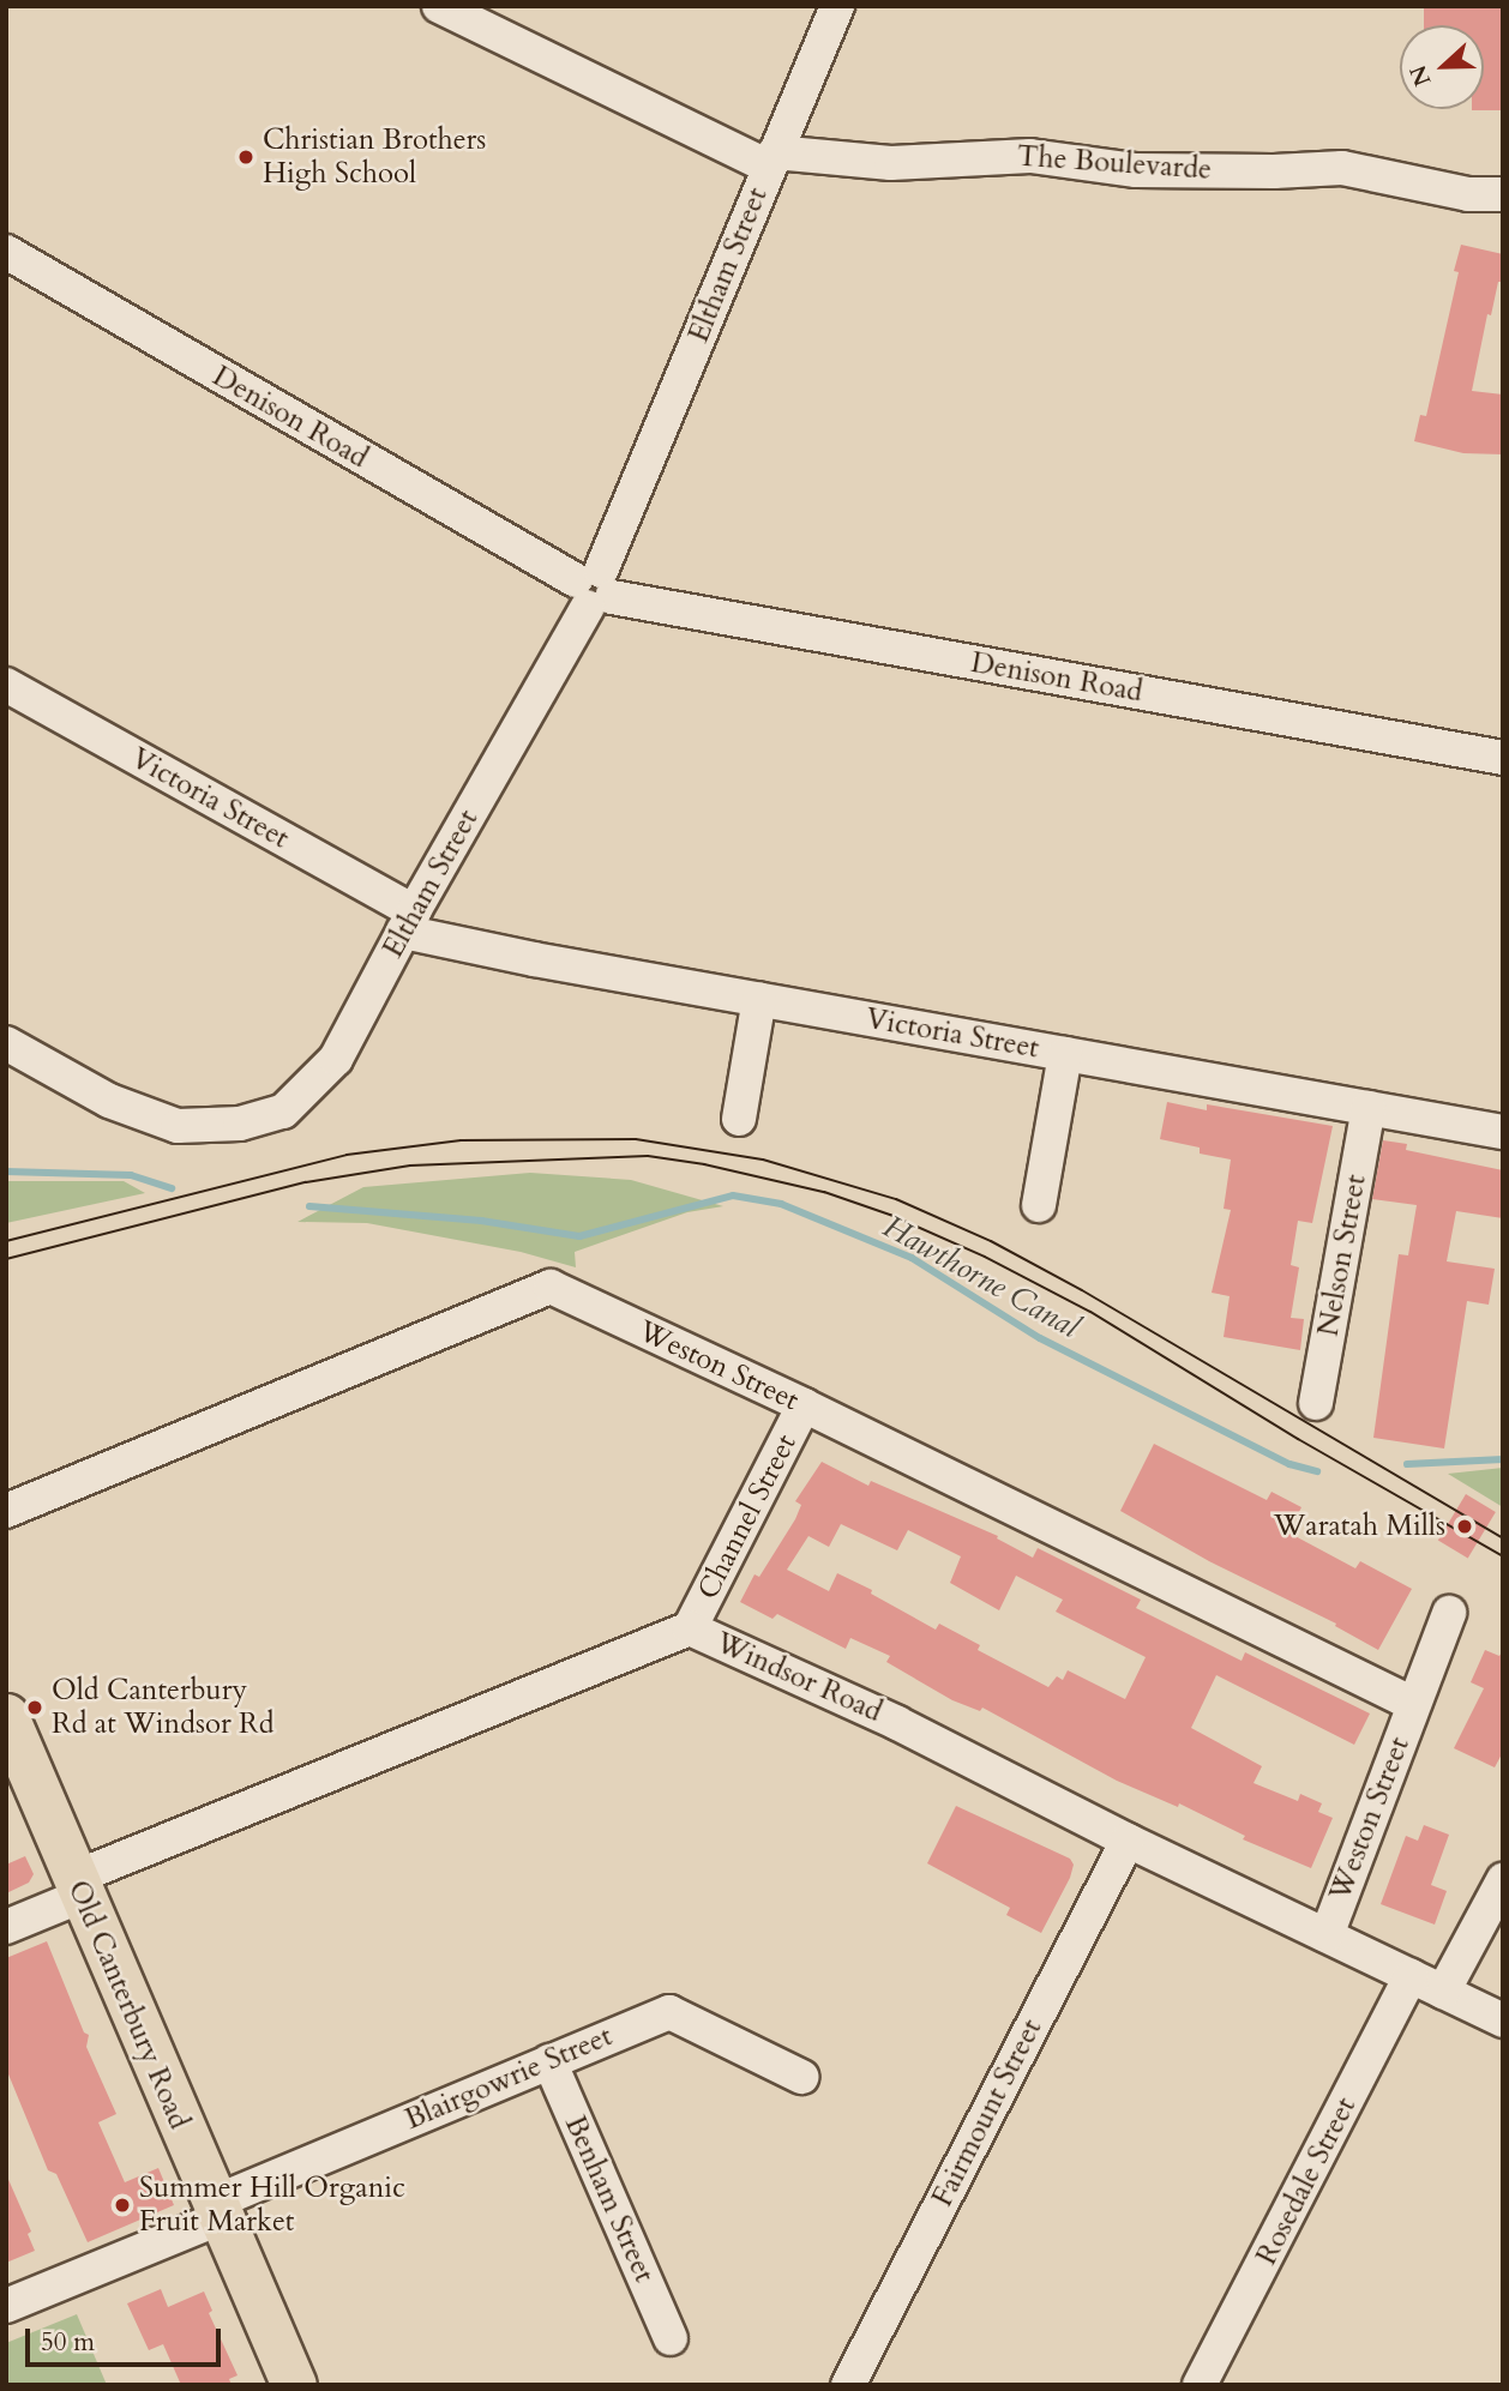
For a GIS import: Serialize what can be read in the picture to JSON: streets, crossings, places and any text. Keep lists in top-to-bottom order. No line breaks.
{"streets":{"main road":["Old Canterbury Road"],"street":["The Boulevarde","Eltham Street","Denison Road","Victoria Street","Nelson Street","Weston Street","Channel Street","Windsor Road","Blairgowrie Street","Fairmount Street","Rosedale Street","Benham Street"]},"crossings":[["The Boulevarde","Eltham Street"],["Eltham Street","Denison Road"],["Eltham Street","Victoria Street"],["Victoria Street","Nelson Street"],["Weston Street","Channel Street"],["Weston Street","Windsor Road"],["Channel Street","Windsor Road"],["Windsor Road","Old Canterbury Road"],["Windsor Road","Fairmount Street"],["Windsor Road","Rosedale Street"],["Old Canterbury Road","Blairgowrie Street"],["Blairgowrie Street","Benham Street"]],"water":["Hawthorne Canal"],"places":["Christian Brothers High School","Waratah Mills","Old Canterbury Rd at Windsor Rd","Summer Hill Organic Fruit Market"],"scale_bar":"50 m","north":"left"}
